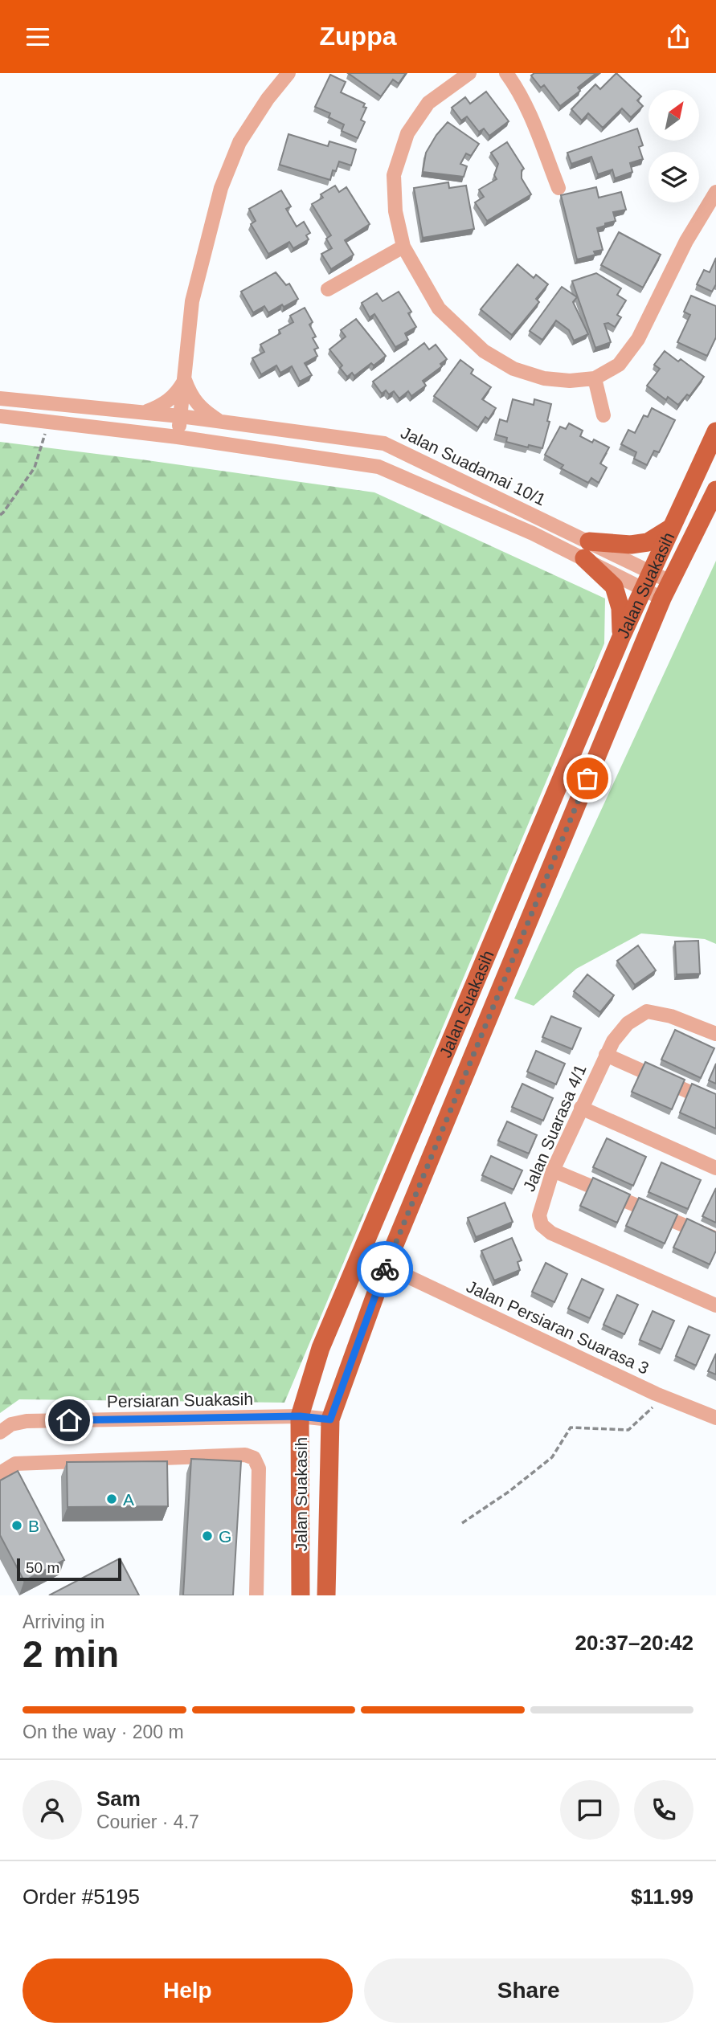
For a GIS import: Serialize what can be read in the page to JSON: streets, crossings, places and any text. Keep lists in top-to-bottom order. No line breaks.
{"streets":{"main road":["Jalan Suakasih"],"street":["Jalan Suadamai 10/1","Jalan Suarasa 4/1","Jalan Persiaran Suarasa 3","Persiaran Suakasih"]},"crossings":[["Jalan Suadamai 10/1","Jalan Suakasih"],["Jalan Suakasih","Jalan Persiaran Suarasa 3"],["Jalan Suakasih","Persiaran Suakasih"]],"places":["A","B","G"],"scale_bar":"50 m","north":"top right","page":{"header":"Zuppa","scale":"50 m","heading":["2 min","Arriving in","20:37–20:42"],"panel":["Sam","Courier · 4.7","Order #5195","$11.99"],"bar":"On the way · 200 m","buttons":["Help","Share"]}}
